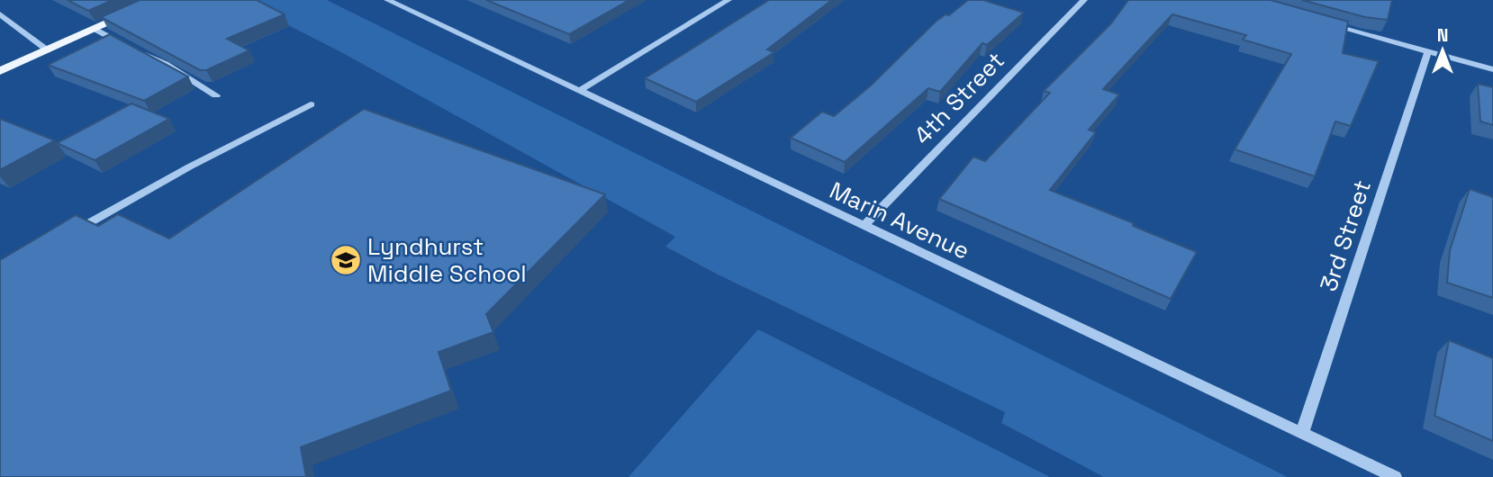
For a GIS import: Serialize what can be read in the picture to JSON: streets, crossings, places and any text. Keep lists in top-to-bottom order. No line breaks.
{"streets":{"street":["4th Street","Marin Avenue","3rd Street"]},"crossings":[["4th Street","Marin Avenue"],["Marin Avenue","3rd Street"]],"places":{"school or university":["Lyndhurst Middle School"]},"north":"top"}
